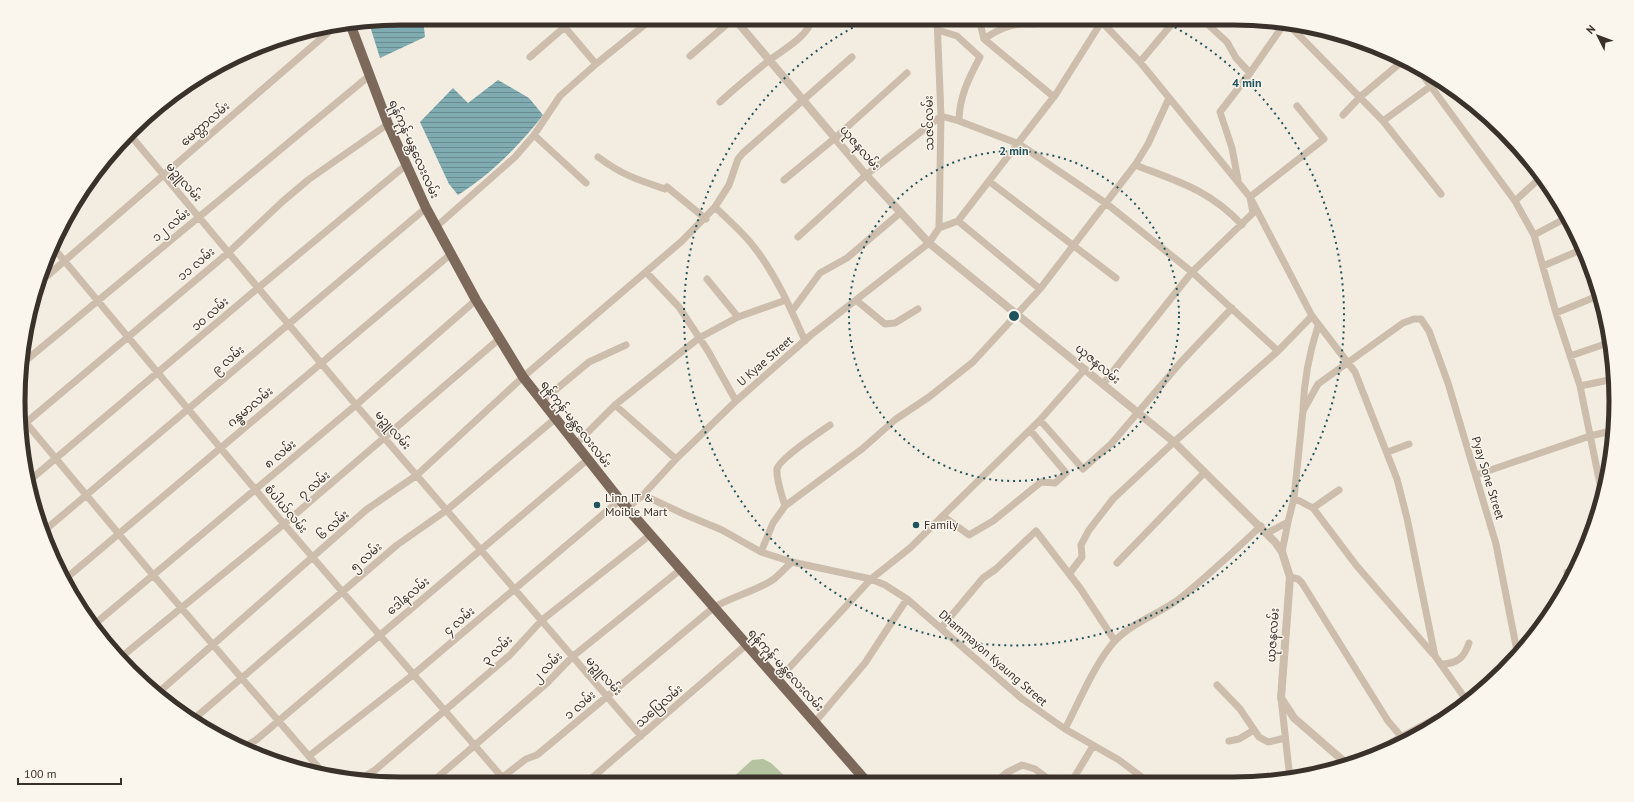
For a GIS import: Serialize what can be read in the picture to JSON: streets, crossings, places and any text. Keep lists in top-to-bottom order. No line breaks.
{"streets":{"main road":["ရန်ကုန်-မန္တလေးလမ်း"],"street":["သဇင်လမ်း","မေတ္တာလမ်း","ယုဇနလမ်း","မဉ္ဇူလမ်း","၁၂ လမ်း","၁၁ လမ်း","၁၀ လမ်း","၉ လမ်း","U Kyae Street","ဂန္ဓမာလမ်း","၈ လမ်း","Pyay Sone Street","၇ လမ်း","စံပါယ်လမ်း","၆ လမ်း","၅ လမ်း","ဒေါနလမ်း","၄ လမ်း","၃ လမ်း","Dhammayon Kyaung Street","၂ လမ်း","၁ လမ်း","သပြေလမ်း"]},"crossings":[["သဇင်လမ်း","U Kyae Street"],["မေတ္တာလမ်း","မဉ္ဇူလမ်း"],["မေတ္တာလမ်း","စံပါယ်လမ်း"],["ယုဇနလမ်း","U Kyae Street"],["ယုဇနလမ်း","၆ လမ်း"],["ရန်ကုန်-မန္တလေးလမ်း","၁၂ လမ်း"],["ရန်ကုန်-မန္တလေးလမ်း","၁၁ လမ်း"],["ရန်ကုန်-မန္တလေးလမ်း","၁၀ လမ်း"],["ရန်ကုန်-မန္တလေးလမ်း","၉ လမ်း"],["ရန်ကုန်-မန္တလေးလမ်း","U Kyae Street"],["ရန်ကုန်-မန္တလေးလမ်း","ဂန္ဓမာလမ်း"],["ရန်ကုန်-မန္တလေးလမ်း","၈ လမ်း"],["ရန်ကုန်-မန္တလေးလမ်း","၇ လမ်း"],["ရန်ကုန်-မန္တလေးလမ်း","၆ လမ်း"],["ရန်ကုန်-မန္တလေးလမ်း","၅ လမ်း"],["ရန်ကုန်-မန္တလေးလမ်း","ဒေါနလမ်း"],["ရန်ကုန်-မန္တလေးလမ်း","၄ လမ်း"],["ရန်ကုန်-မန္တလေးလမ်း","၃ လမ်း"],["ရန်ကုန်-မန္တလေးလမ်း","၂ လမ်း"],["ရန်ကုန်-မန္တလေးလမ်း","၁ လမ်း"],["ရန်ကုန်-မန္တလေးလမ်း","သပြေလမ်း"],["မဉ္ဇူလမ်း","၁၂ လမ်း"],["မဉ္ဇူလမ်း","၁၁ လမ်း"],["မဉ္ဇူလမ်း","၁၀ လမ်း"],["မဉ္ဇူလမ်း","၉ လမ်း"],["မဉ္ဇူလမ်း","ဂန္ဓမာလမ်း"],["မဉ္ဇူလမ်း","၈ လမ်း"],["မဉ္ဇူလမ်း","၇ လမ်း"],["မဉ္ဇူလမ်း","၆ လမ်း"],["မဉ္ဇူလမ်း","၅ လမ်း"],["မဉ္ဇူလမ်း","ဒေါနလမ်း"],["မဉ္ဇူလမ်း","၄ လမ်း"],["မဉ္ဇူလမ်း","၃ လမ်း"],["မဉ္ဇူလမ်း","၂ လမ်း"],["မဉ္ဇူလမ်း","၁ လမ်း"],["မဉ္ဇူလမ်း","သပြေလမ်း"],["၁၂ လမ်း","စံပါယ်လမ်း"],["၁၁ လမ်း","စံပါယ်လမ်း"],["၁၀ လမ်း","စံပါယ်လမ်း"],["၉ လမ်း","စံပါယ်လမ်း"],["U Kyae Street","၄ လမ်း"],["U Kyae Street","Dhammayon Kyaung Street"],["ဂန္ဓမာလမ်း","စံပါယ်လမ်း"],["၈ လမ်း","စံပါယ်လမ်း"],["၇ လမ်း","စံပါယ်လမ်း"],["စံပါယ်လမ်း","၆ လမ်း"],["စံပါယ်လမ်း","၅ လမ်း"],["စံပါယ်လမ်း","ဒေါနလမ်း"],["စံပါယ်လမ်း","၄ လမ်း"],["စံပါယ်လမ်း","၃ လမ်း"],["စံပါယ်လမ်း","၂ လမ်း"],["Dhammayon Kyaung Street","၁ လမ်း"]],"places":["Linn IT & Moible Mart","Family"],"scale_bar":"100 m","north":"top left","rings":["4 min","2 min"]}
